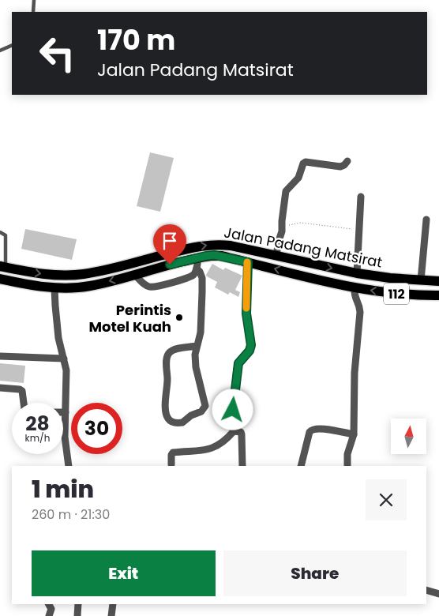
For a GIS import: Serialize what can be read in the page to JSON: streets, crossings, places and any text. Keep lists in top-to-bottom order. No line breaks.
{"streets":{"main road":["Jalan Padang Matsirat","112"]},"places":["Perintis Motel Kuah"],"north":"top","page":{"turn":["170 m","Jalan Padang Matsirat"],"speed":"28 km/h","limit":"30","heading":["1 min","260 m · 21:30"],"buttons":["Exit","Share"]}}
